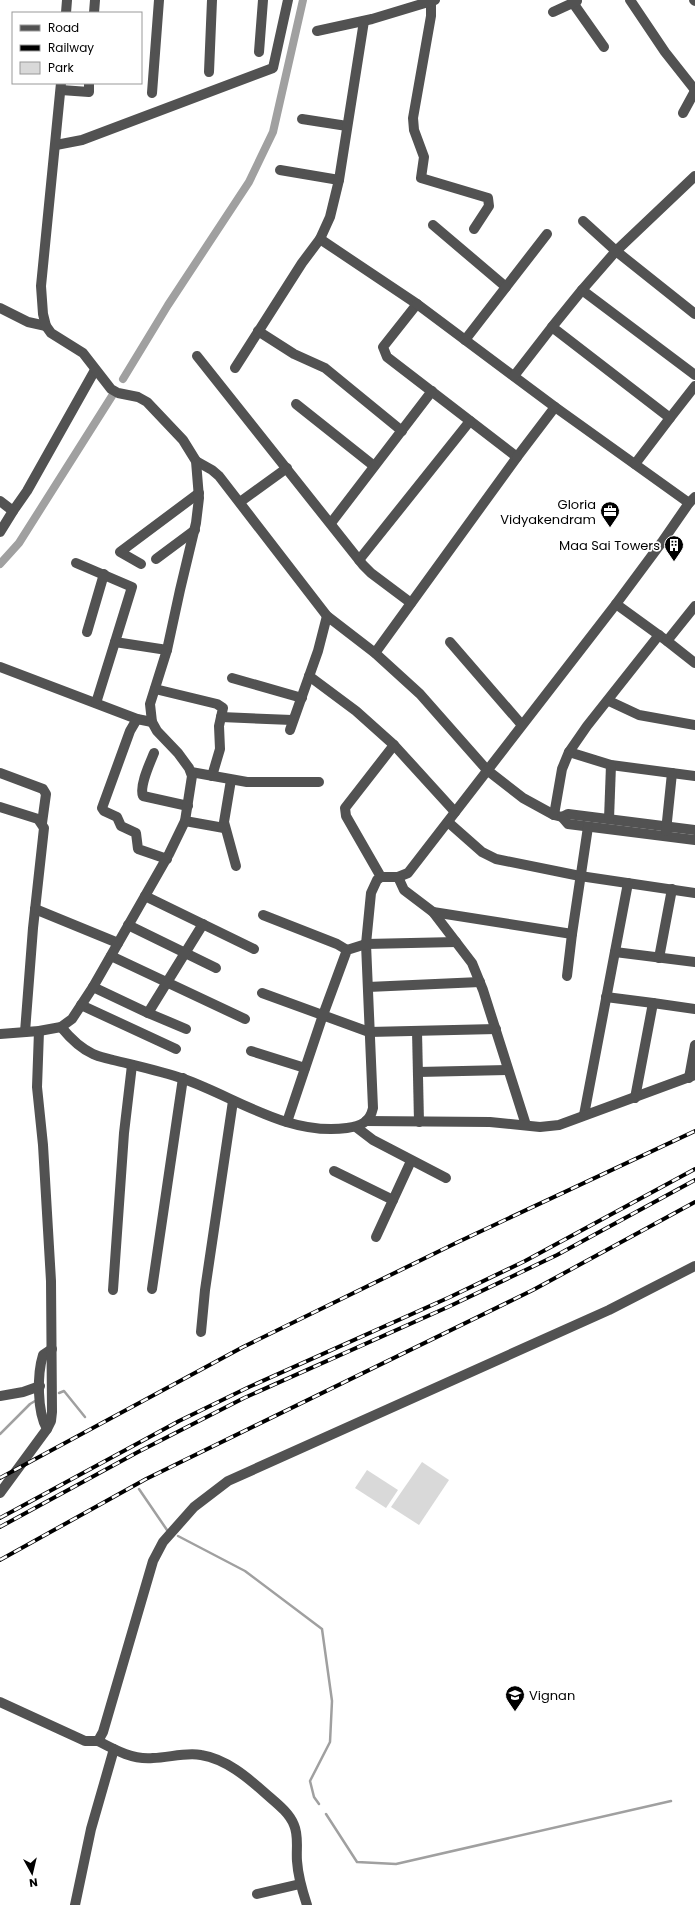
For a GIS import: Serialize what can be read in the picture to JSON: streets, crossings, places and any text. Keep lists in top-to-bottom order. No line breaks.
{"places":{"office":["Gloria Vidyakendram"],"building":["Maa Sai Towers"],"school or university":["Vignan"]},"legend":["Road","Railway","Park"],"north":"bottom"}
